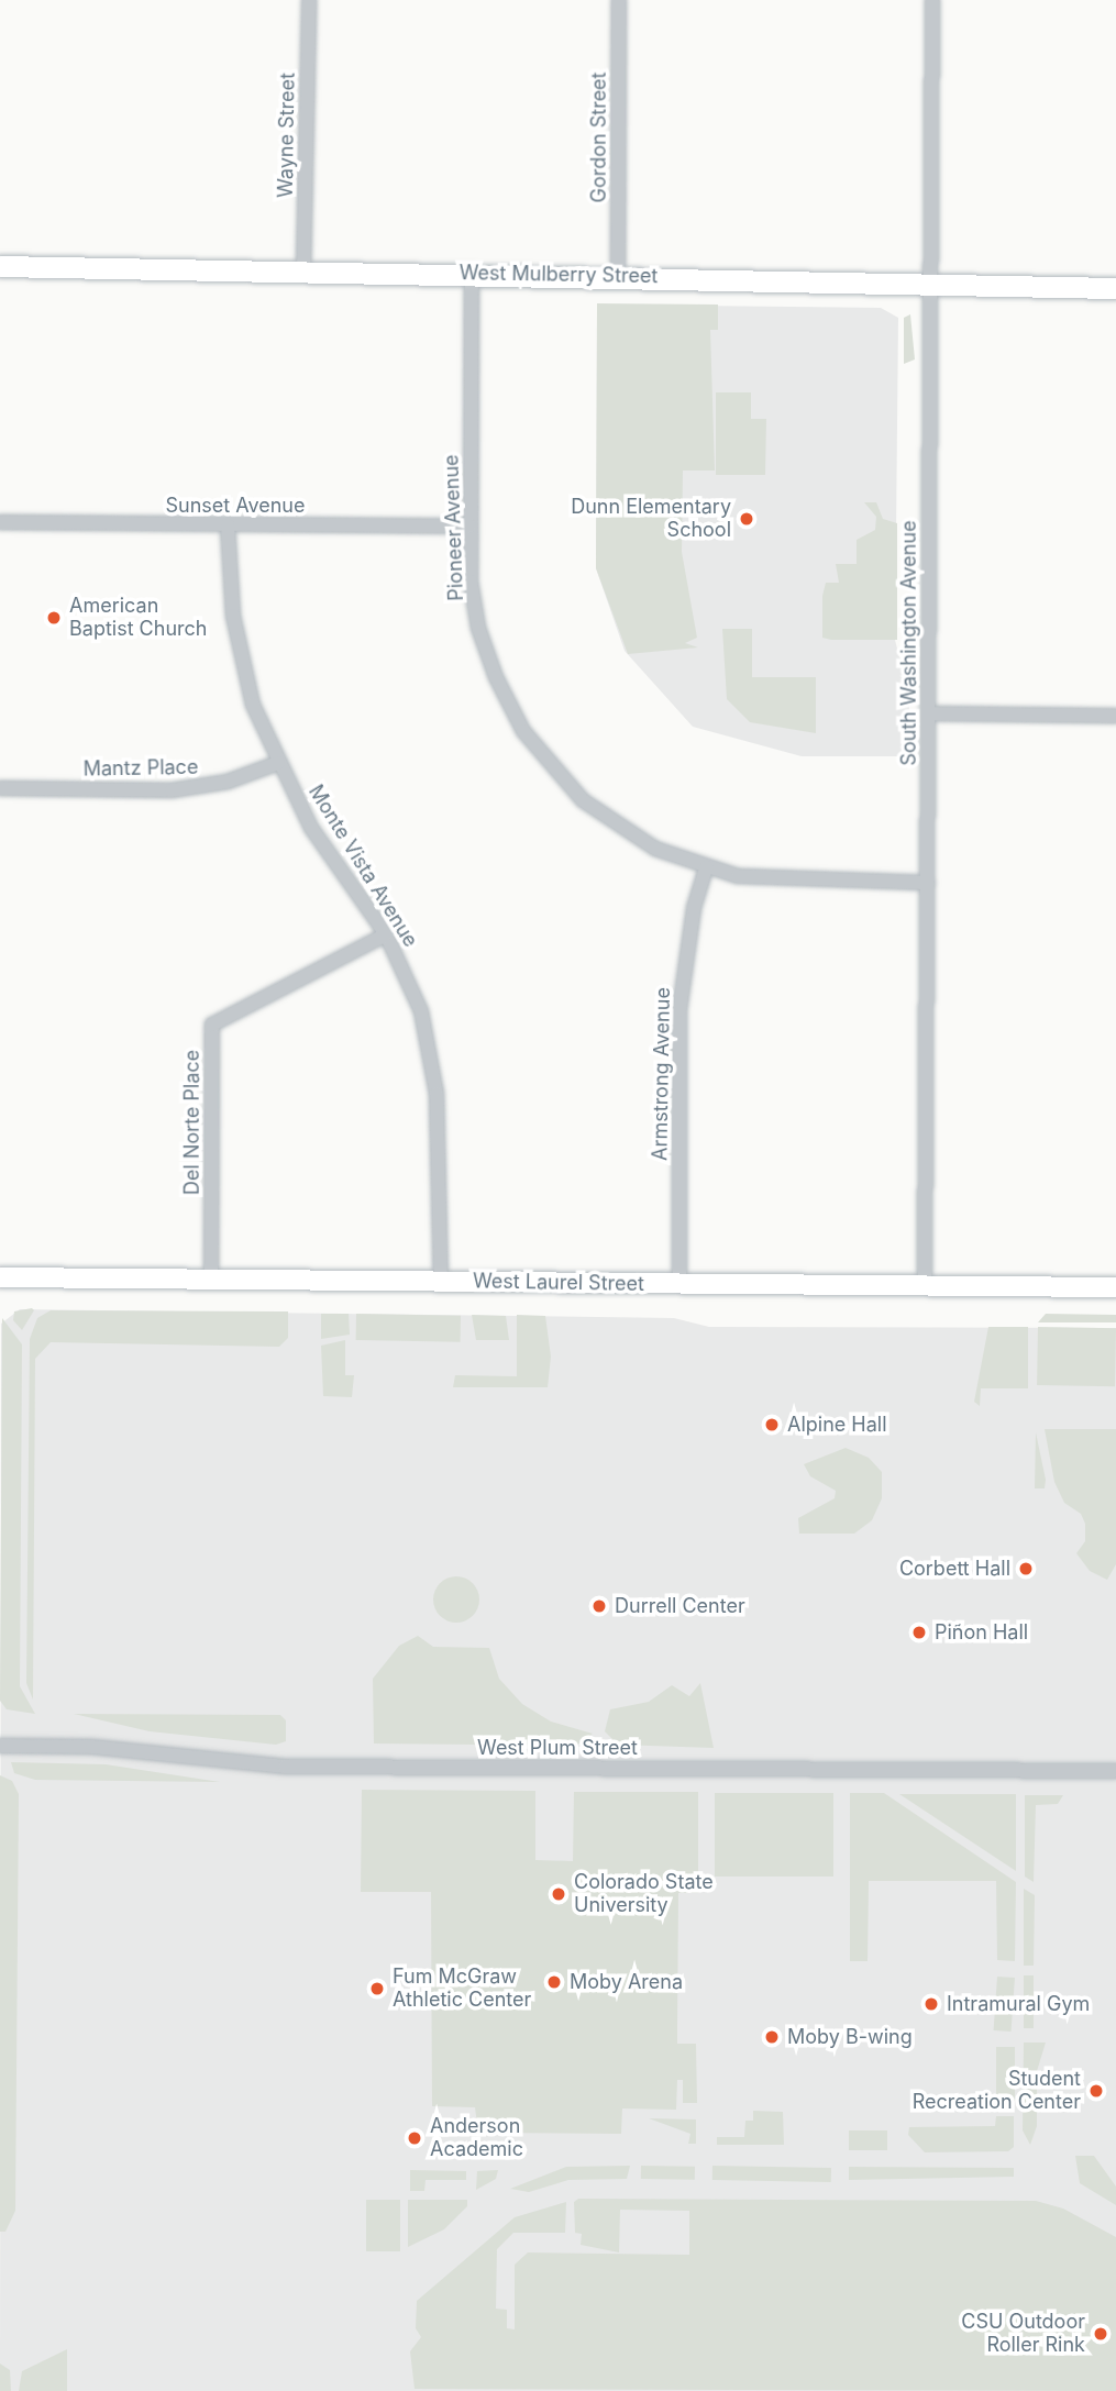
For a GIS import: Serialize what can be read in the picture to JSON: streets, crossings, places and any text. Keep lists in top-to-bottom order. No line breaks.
{"streets":{"main road":["West Mulberry Street","West Laurel Street"],"street":["Wayne Street","Gordon Street","Sunset Avenue","Pioneer Avenue","South Washington Avenue","Mantz Place","Monte Vista Avenue","Armstrong Avenue","Del Norte Place","West Plum Street"]},"crossings":[["Wayne Street","West Mulberry Street"],["Gordon Street","West Mulberry Street"],["West Mulberry Street","Pioneer Avenue"],["West Mulberry Street","South Washington Avenue"],["Sunset Avenue","Pioneer Avenue"],["Sunset Avenue","Monte Vista Avenue"],["Pioneer Avenue","South Washington Avenue"],["Pioneer Avenue","Armstrong Avenue"],["South Washington Avenue","West Laurel Street"],["Mantz Place","Monte Vista Avenue"],["Monte Vista Avenue","Del Norte Place"],["Monte Vista Avenue","West Laurel Street"],["Armstrong Avenue","West Laurel Street"],["Del Norte Place","West Laurel Street"]],"places":["Dunn Elementary School","American Baptist Church","Alpine Hall","Corbett Hall","Durrell Center","Piñon Hall","Colorado State University","Moby Arena","Fum McGraw Athletic Center","Intramural Gym","Moby B-wing","Student Recreation Center","Anderson Academic","CSU Outdoor Roller Rink"]}
